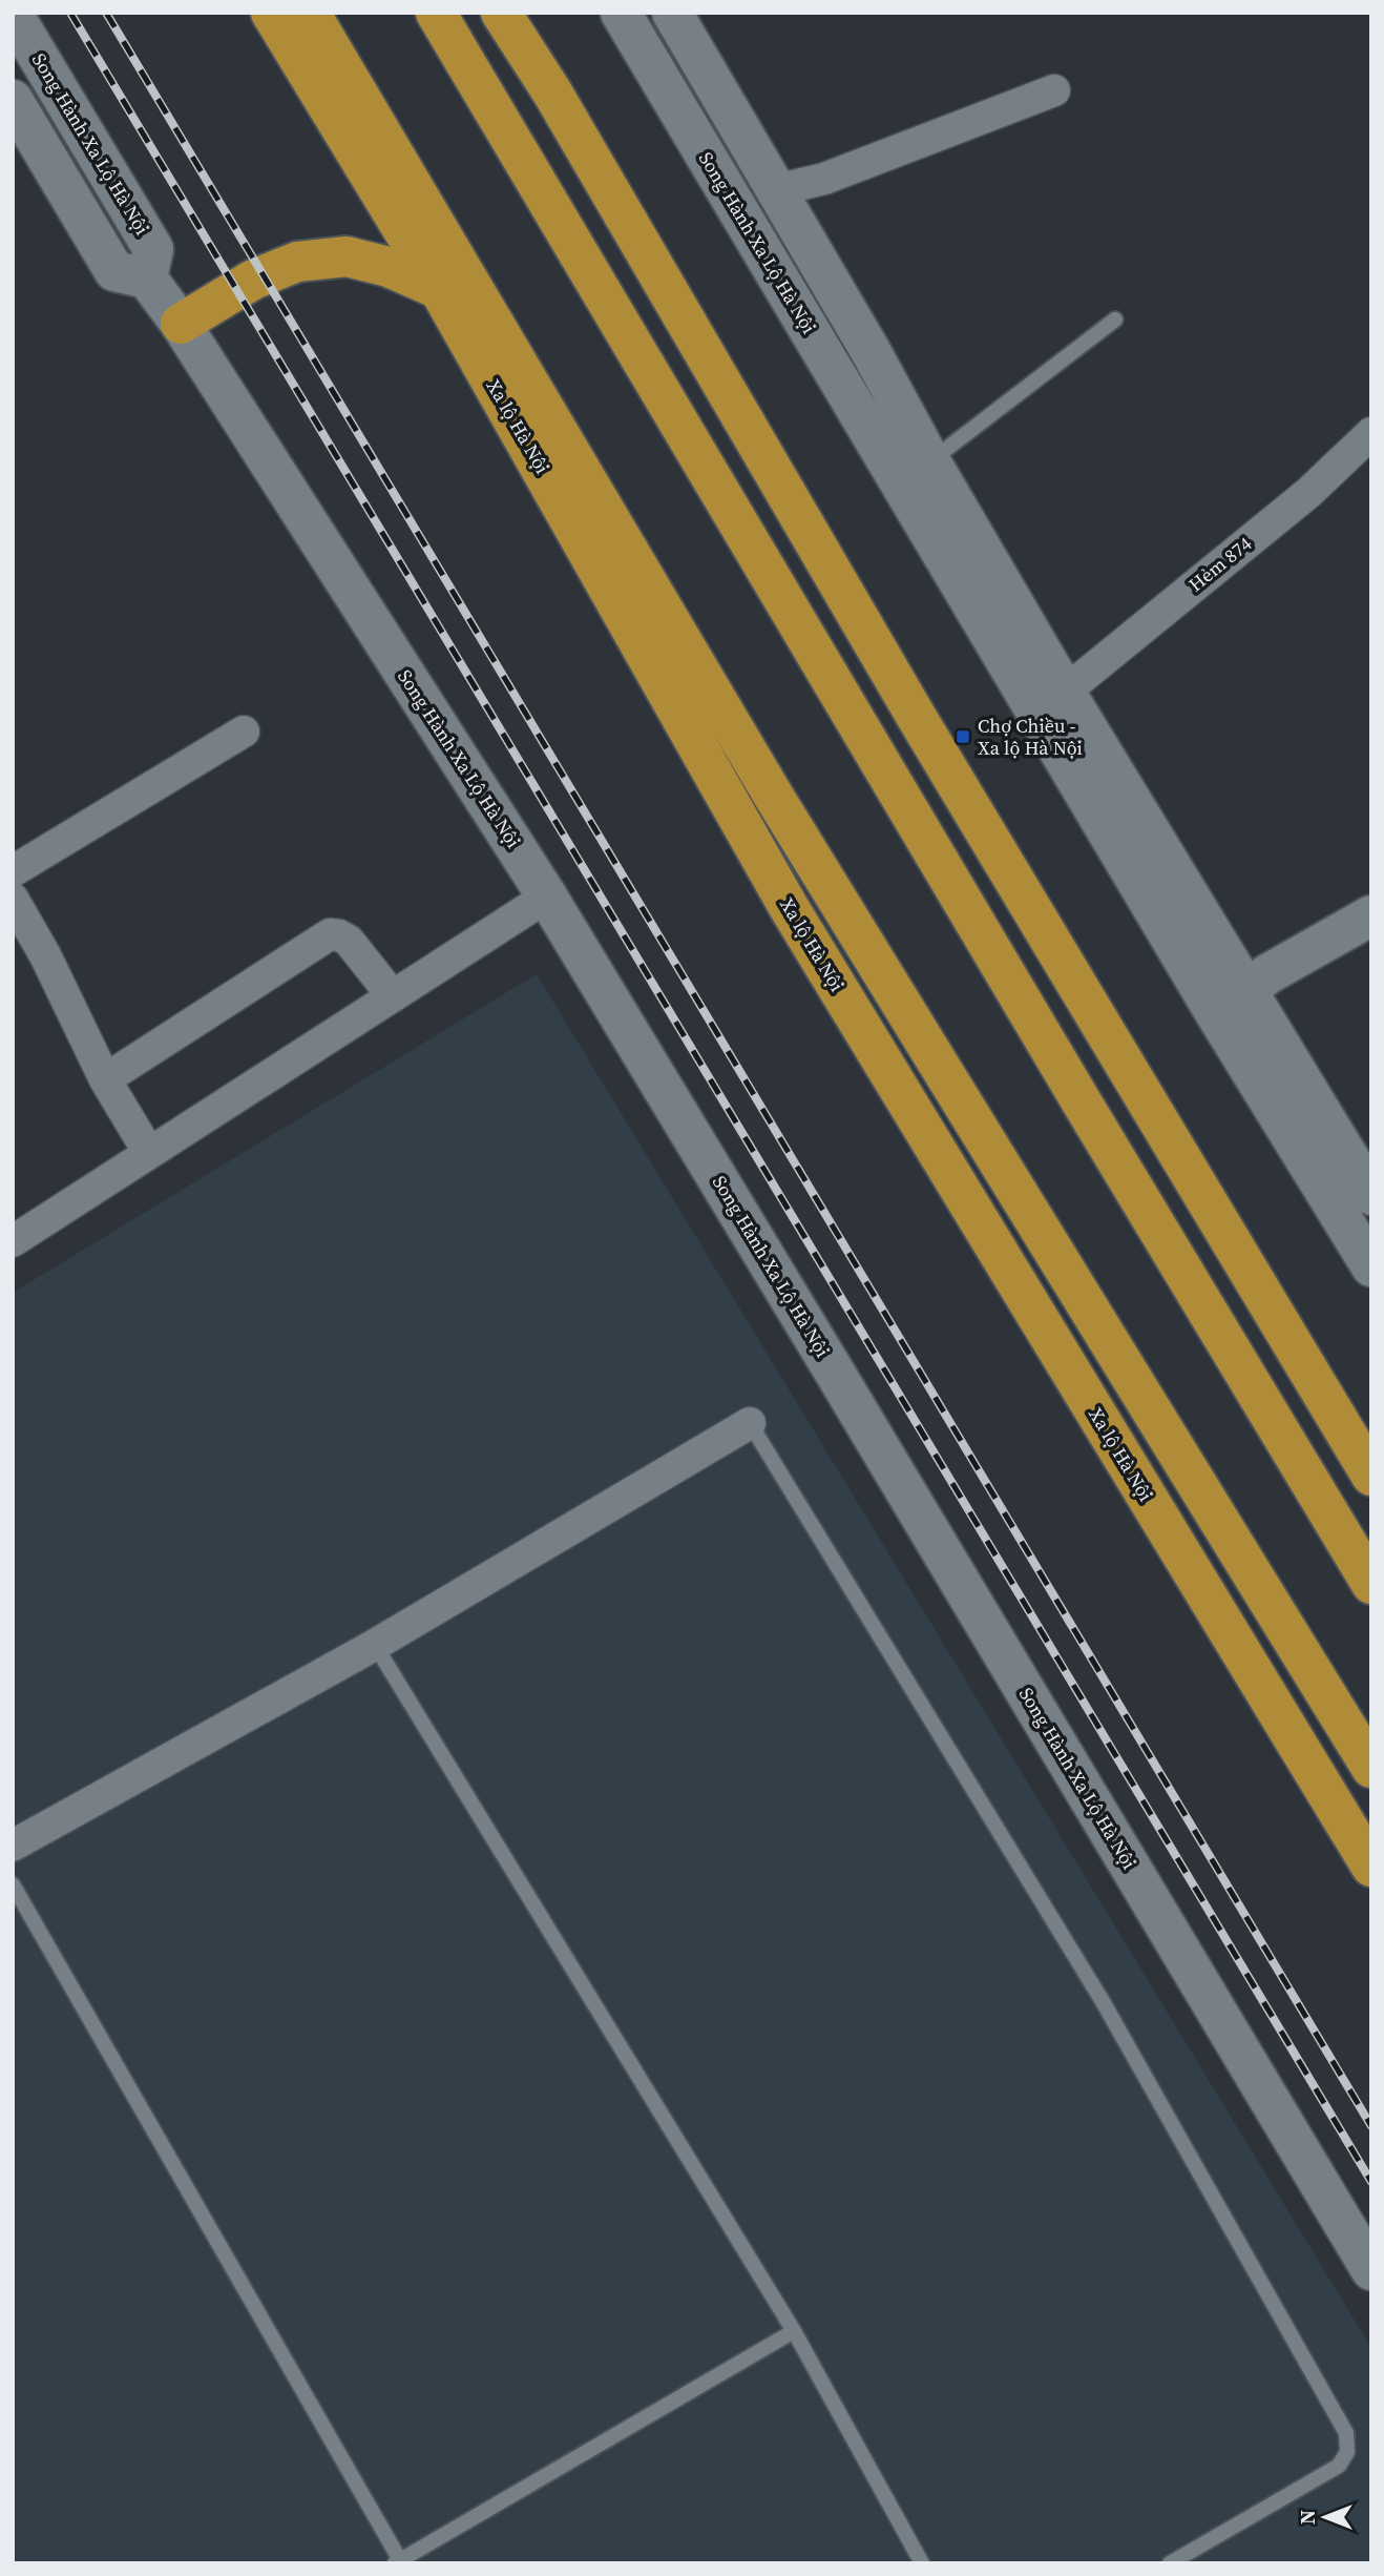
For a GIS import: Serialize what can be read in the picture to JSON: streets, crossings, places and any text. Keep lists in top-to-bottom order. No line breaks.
{"streets":{"highway":["Xa lộ Hà Nội"],"main road":["Song Hành Xa Lộ Hà Nội"],"street":["Hẻm 874"]},"crossings":[["Song Hành Xa Lộ Hà Nội","Hẻm 874"]],"places":{"transit":["Chợ Chiều - Xa lộ Hà Nội"]},"north":"left"}
